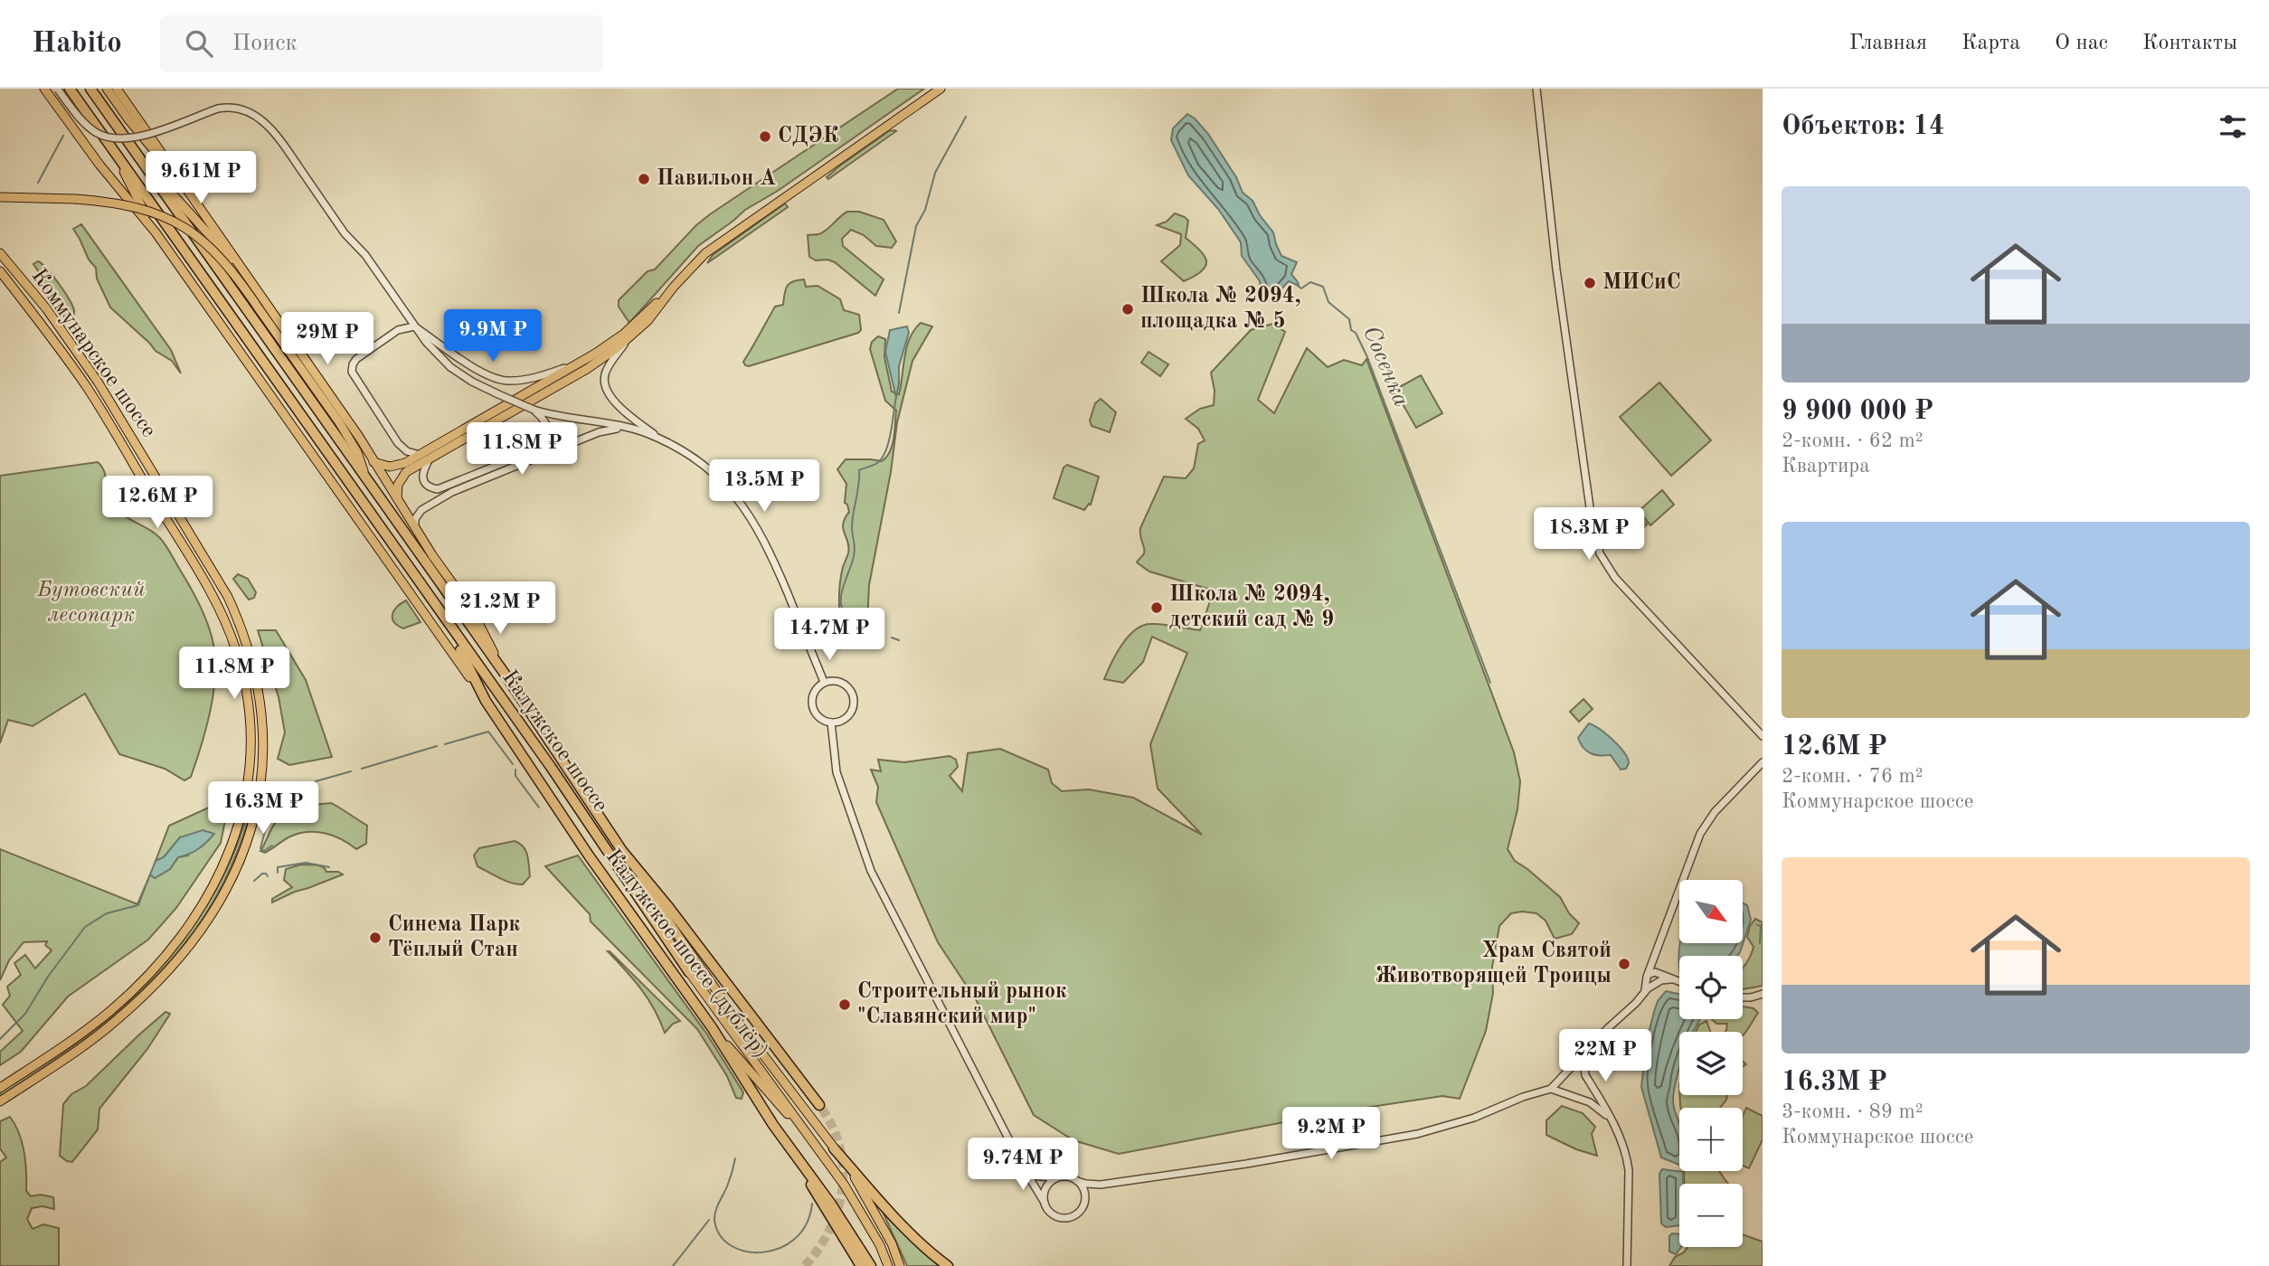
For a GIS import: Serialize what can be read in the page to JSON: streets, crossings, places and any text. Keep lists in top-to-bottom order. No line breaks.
{"streets":{"highway":["Калужское шоссе","Калужское шоссе (дублёр)"],"main road":["Коммунарское шоссе"]},"crossings":[["Калужское шоссе","Калужское шоссе (дублёр)"]],"water":["Сосенка"],"parks":["Бутовский лесопарк"],"places":["СДЭК","Павильон А","МИСиС","Школа № 2094, площадка № 5","Школа № 2094, детский сад № 9","Синема Парк Тёплый Стан","Храм Святой Животворящей Троицы","Строительный рынок \"Славянский мир\""],"north":"bottom right","page":{"header":"Habito","search":"Поиск","nav":["Главная","Карта","О нас","Контакты"],"heading":"Объектов: 14","price":["9.61M ₽","9.9M ₽","29M ₽","11.8M ₽","13.5M ₽","12.6M ₽","18.3M ₽","21.2M ₽","14.7M ₽","11.8M ₽","16.3M ₽","22M ₽","9.2M ₽","9.74M ₽"],"list":[{"name":"9 900 000 ₽","note":"2-комн. · 62 m² · Квартира"},{"name":"12.6M ₽","note":"2-комн. · 76 m² · Коммунарское шоссе"},{"name":"16.3M ₽","note":"3-комн. · 89 m² · Коммунарское шоссе"}],"map_buttons":["+","−"]}}
